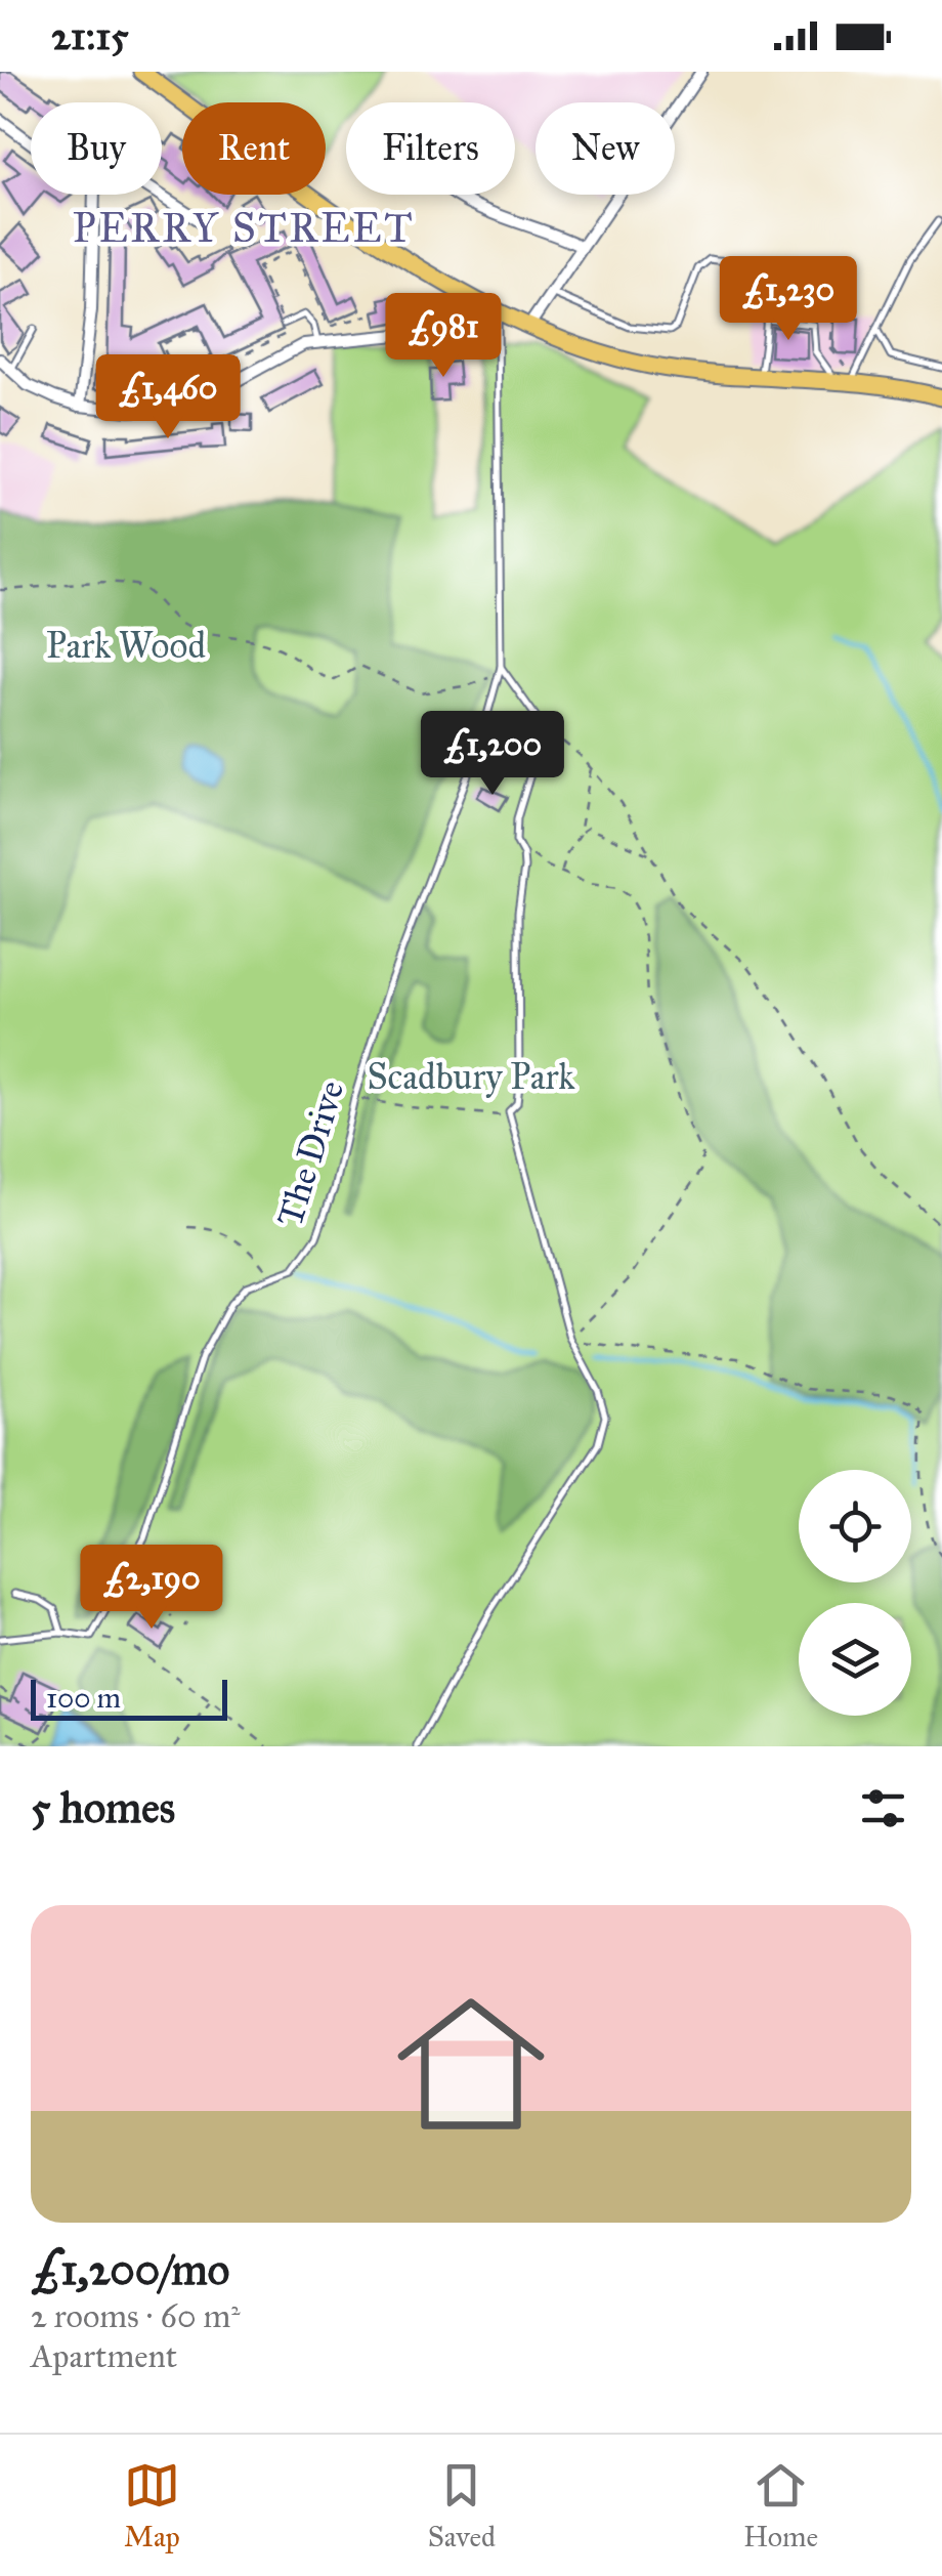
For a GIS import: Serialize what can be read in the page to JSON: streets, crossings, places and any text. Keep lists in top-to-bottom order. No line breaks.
{"streets":{"lane":["The Drive"]},"districts":["PERRY STREET"],"parks":["Park Wood","Scadbury Park"],"scale_bar":"100 m","page":{"status":"21:15","chip":["Buy","Rent","Filters","New"],"price":["£1,230","£981","£1,460","£1,200","£2,190"],"scale":"100 m","heading":"5 homes","list":[{"name":"£1,200/mo","note":"2 rooms · 60 m² · Apartment"}],"tabs":["Map","Saved","Home"]}}
